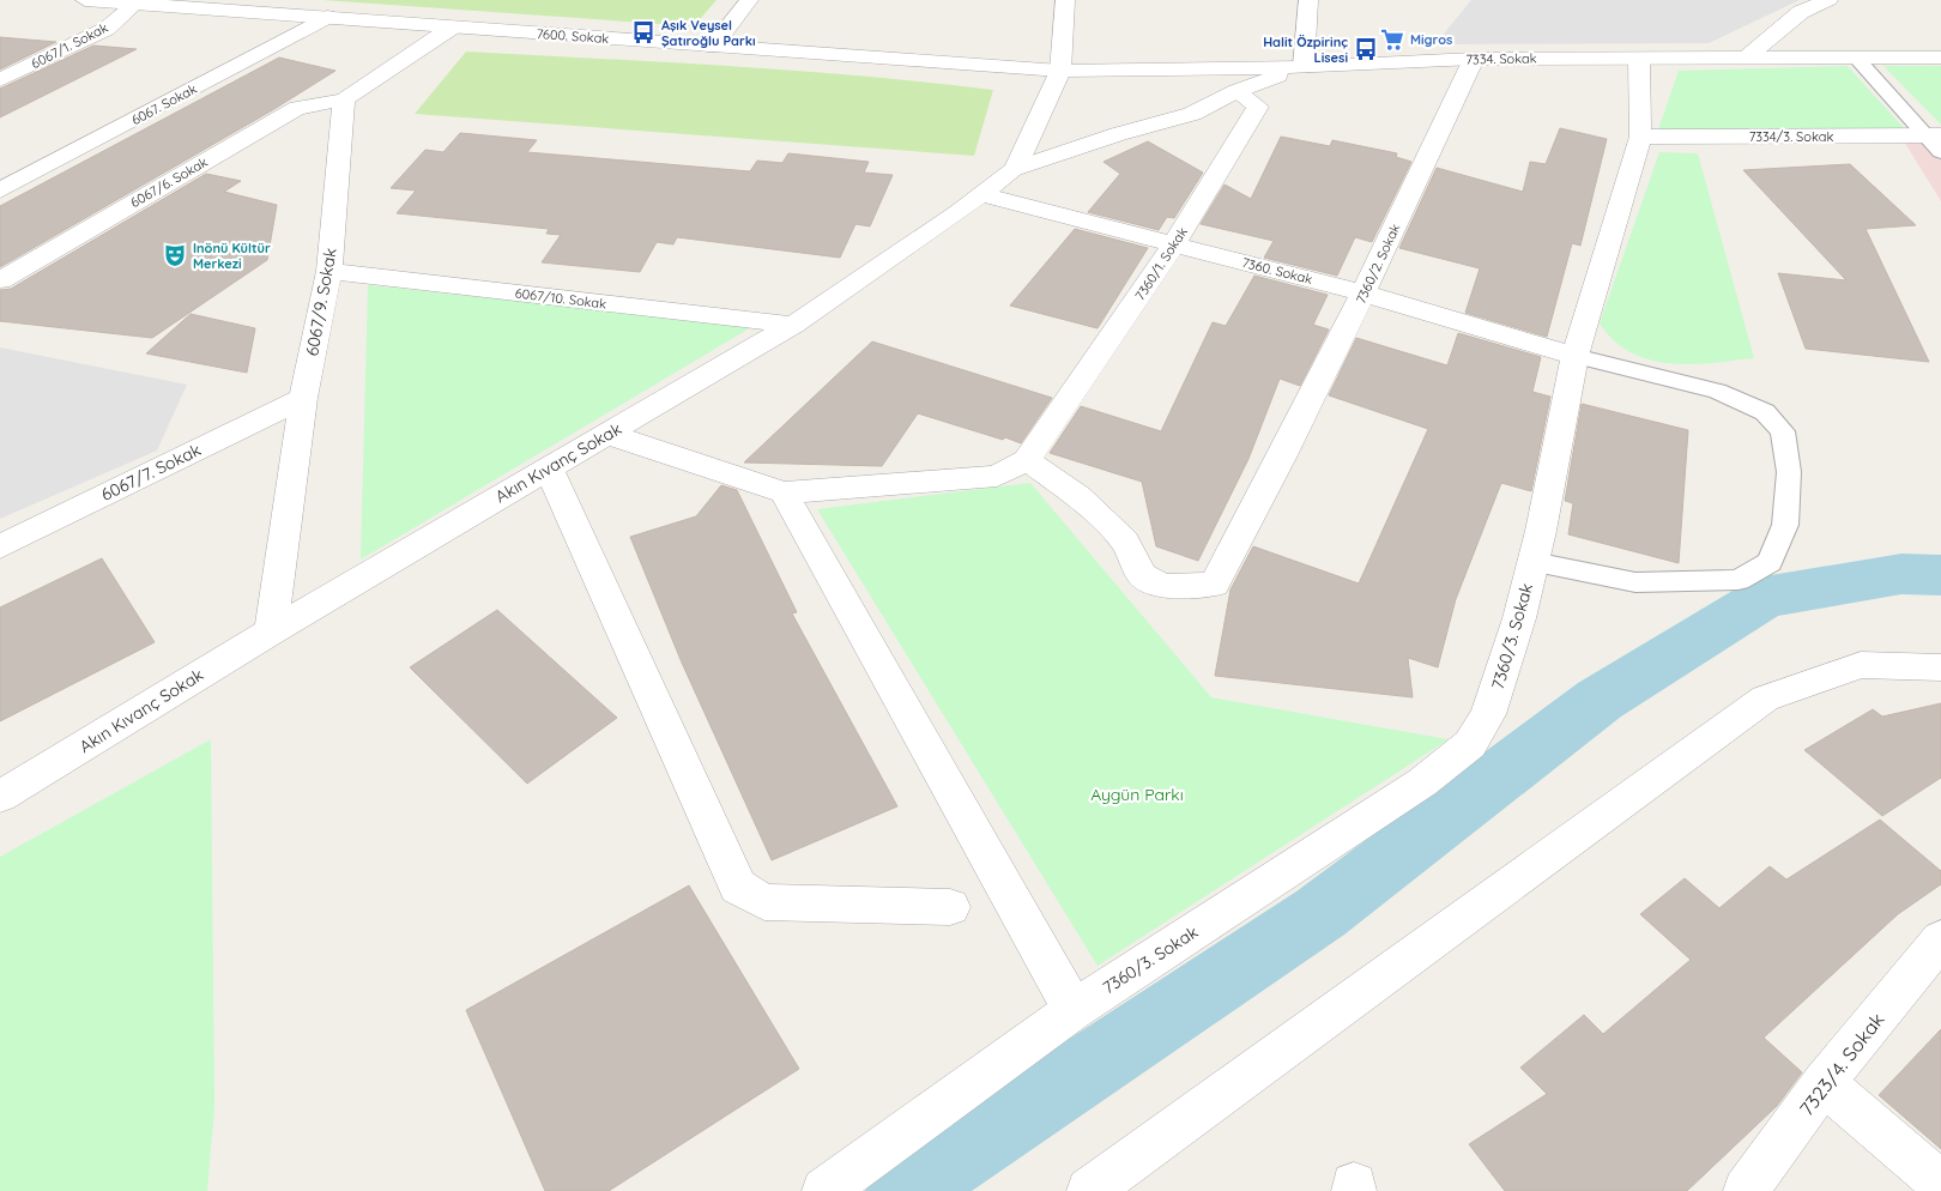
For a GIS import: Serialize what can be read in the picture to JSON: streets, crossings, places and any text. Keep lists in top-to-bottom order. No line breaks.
{"streets":{"street":["7600. Sokak","6067/1. Sokak","7334. Sokak","6067. Sokak","7334/3. Sokak","6067/6. Sokak","7360/1. Sokak","7360/2. Sokak","7360. Sokak","6067/10. Sokak","6067/9. Sokak","Akın Kıvanç Sokak","6067/7. Sokak","7360/3. Sokak","7323/4. Sokak"]},"crossings":[["7600. Sokak","6067/1. Sokak"],["7600. Sokak","7334. Sokak"],["7600. Sokak","6067. Sokak"],["7334. Sokak","7360/2. Sokak"],["7334. Sokak","7360/3. Sokak"],["7334/3. Sokak","7360/3. Sokak"],["6067/6. Sokak","6067/9. Sokak"],["7360/1. Sokak","7360/2. Sokak"],["7360/1. Sokak","7360. Sokak"],["7360/2. Sokak","7360. Sokak"],["7360. Sokak","Akın Kıvanç Sokak"],["7360. Sokak","7360/3. Sokak"],["6067/10. Sokak","6067/9. Sokak"],["6067/10. Sokak","Akın Kıvanç Sokak"],["6067/9. Sokak","Akın Kıvanç Sokak"],["6067/9. Sokak","6067/7. Sokak"]],"parks":["Aygün Parkı"],"places":{"bus stop":["Aşık Veysel Şatıroğlu Parkı","Halit Özpirinç Lisesi"],"supermarket":["Migros"],"theatre":["Inönü Kültür Merkezi"]}}
